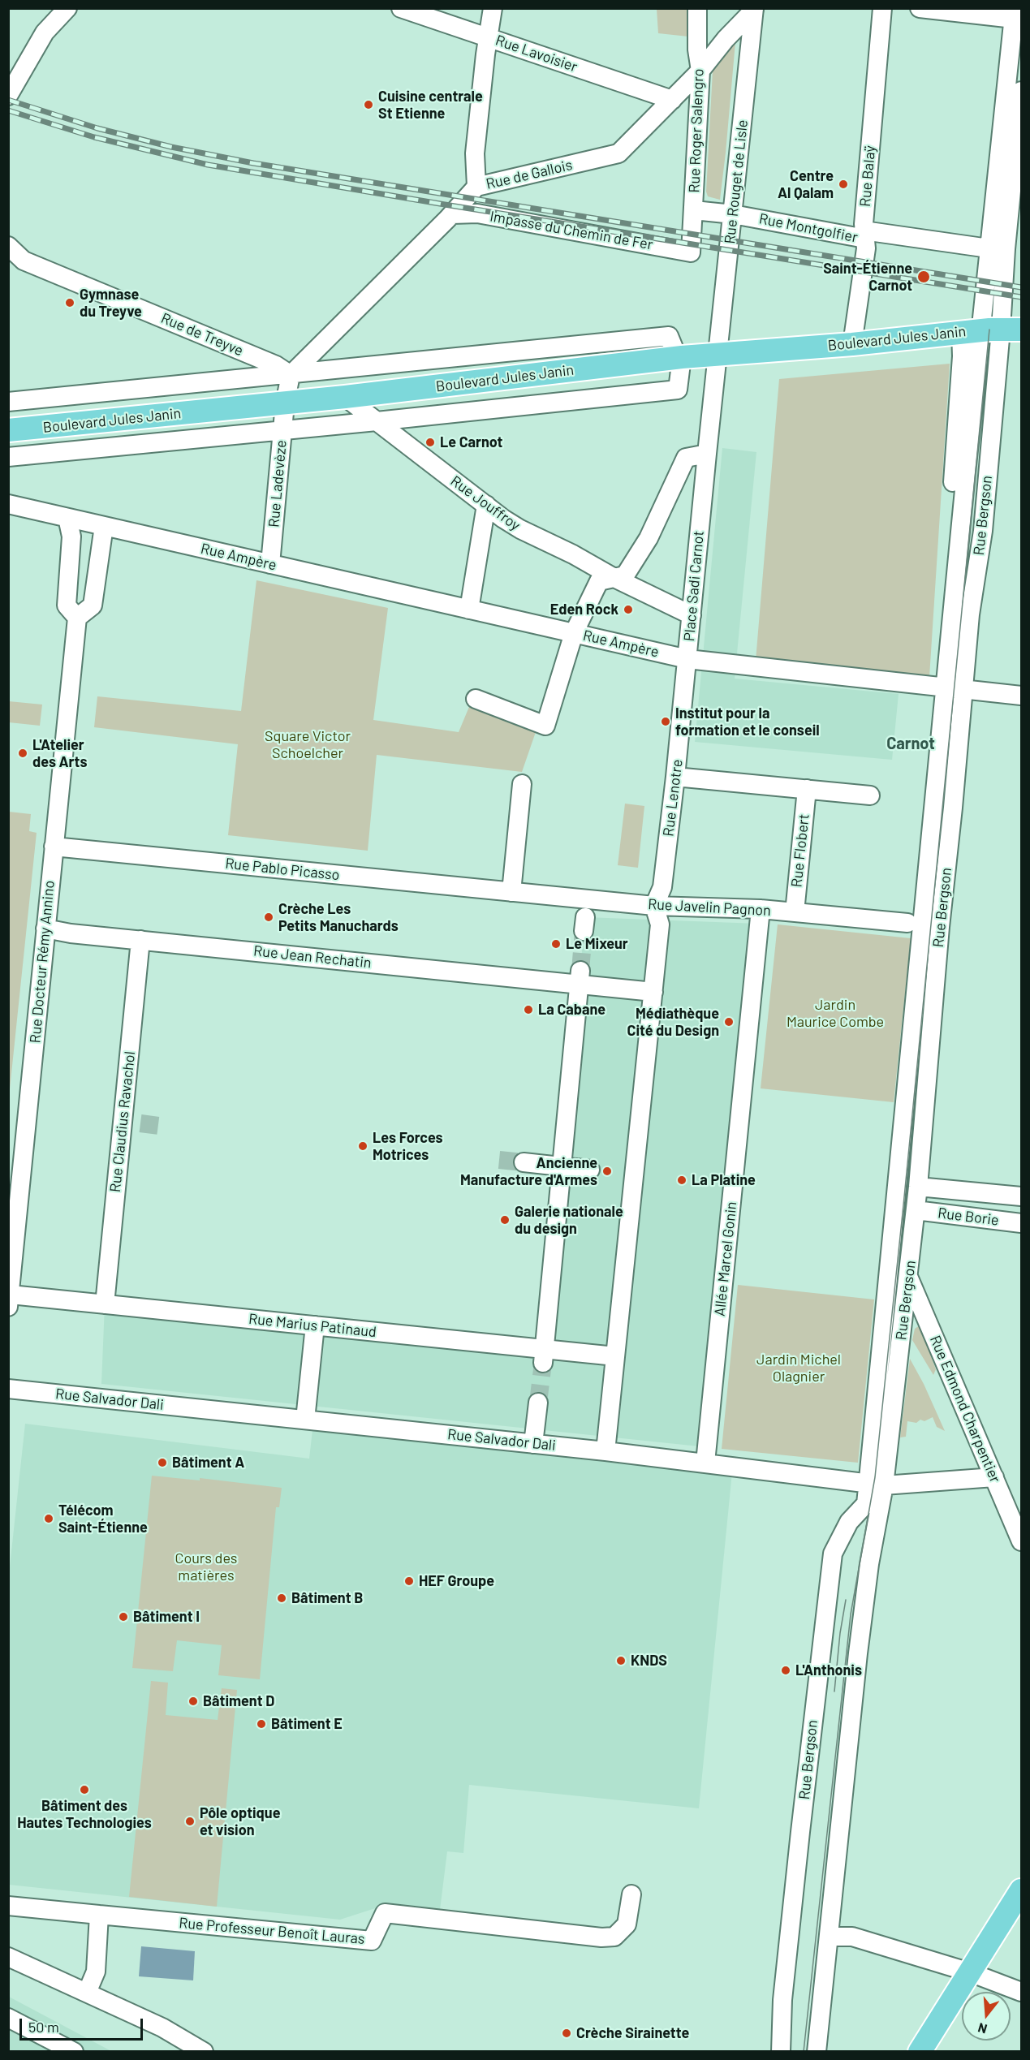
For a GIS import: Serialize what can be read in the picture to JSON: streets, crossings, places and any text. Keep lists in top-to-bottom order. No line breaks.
{"streets":{"main road":["Boulevard Jules Janin"],"street":["Rue Lavoisier","Rue Roger Salengro","Rue de Gallois","Rue Balaÿ","Rue Rouget de Lisle","Rue Montgolfier","Impasse du Chemin de Fer","Rue de Treyve","Rue Ladevèze","Rue Jouffroy","Rue Bergson","Rue Ampère","Place Sadi Carnot","Rue Lenotre","Rue Flobert","Rue Pablo Picasso","Rue Javelin Pagnon","Rue Jean Rechatin","Rue Docteur Rémy Annino","Rue Claudius Ravachol","Rue Borie","Allée Marcel Gonin","Rue Marius Patinaud","Rue Salvador Dali","Rue Edmond Charpentier","Rue Professeur Benoît Lauras"]},"crossings":[["Rue Lavoisier","Rue de Gallois"],["Rue Roger Salengro","Rue de Gallois"],["Rue Roger Salengro","Rue Montgolfier"],["Rue Roger Salengro","Impasse du Chemin de Fer"],["Rue de Gallois","Rue Rouget de Lisle"],["Rue de Gallois","Impasse du Chemin de Fer"],["Rue de Gallois","Rue de Treyve"],["Rue Balaÿ","Rue Montgolfier"],["Rue Balaÿ","Boulevard Jules Janin"],["Rue Rouget de Lisle","Rue Montgolfier"],["Rue Rouget de Lisle","Boulevard Jules Janin"],["Rue Rouget de Lisle","Place Sadi Carnot"],["Boulevard Jules Janin","Rue Ladevèze"],["Boulevard Jules Janin","Rue Jouffroy"],["Boulevard Jules Janin","Place Sadi Carnot"],["Rue Ladevèze","Rue Ampère"],["Rue Jouffroy","Place Sadi Carnot"],["Rue Bergson","Place Sadi Carnot"],["Rue Bergson","Rue Borie"],["Rue Bergson","Rue Salvador Dali"],["Rue Bergson","Rue Edmond Charpentier"],["Rue Ampère","Place Sadi Carnot"],["Rue Ampère","Rue Lenotre"],["Place Sadi Carnot","Rue Lenotre"],["Rue Lenotre","Rue Javelin Pagnon"],["Rue Flobert","Rue Javelin Pagnon"],["Rue Pablo Picasso","Rue Javelin Pagnon"],["Rue Pablo Picasso","Rue Docteur Rémy Annino"],["Rue Javelin Pagnon","Allée Marcel Gonin"],["Rue Jean Rechatin","Rue Docteur Rémy Annino"],["Rue Jean Rechatin","Rue Claudius Ravachol"],["Rue Docteur Rémy Annino","Rue Marius Patinaud"],["Rue Claudius Ravachol","Rue Marius Patinaud"],["Allée Marcel Gonin","Rue Salvador Dali"],["Rue Salvador Dali","Rue Edmond Charpentier"]],"districts":["Carnot"],"parks":["Square Victor Schoelcher","Jardin Maurice Combe","Jardin Michel Olagnier","Cours des matières"],"places":["Cuisine centrale St Etienne","Centre Al Qalam","Saint-Étienne Carnot","Gymnase du Treyve","Le Carnot","Eden Rock","Institut pour la formation et le conseil","L'Atelier des Arts","Crèche Les Petits Manuchards","Le Mixeur","La Cabane","Médiathèque Cité du Design","Les Forces Motrices","Ancienne Manufacture d'Armes","La Platine","Galerie nationale du design","Bâtiment A","Télécom Saint-Étienne","HEF Groupe","Bâtiment B","Bâtiment I","KNDS","L'Anthonis","Bâtiment D","Bâtiment E","Bâtiment des Hautes Technologies","Pôle optique et vision","Crèche Sirainette"],"scale_bar":"50 m","north":"bottom"}
